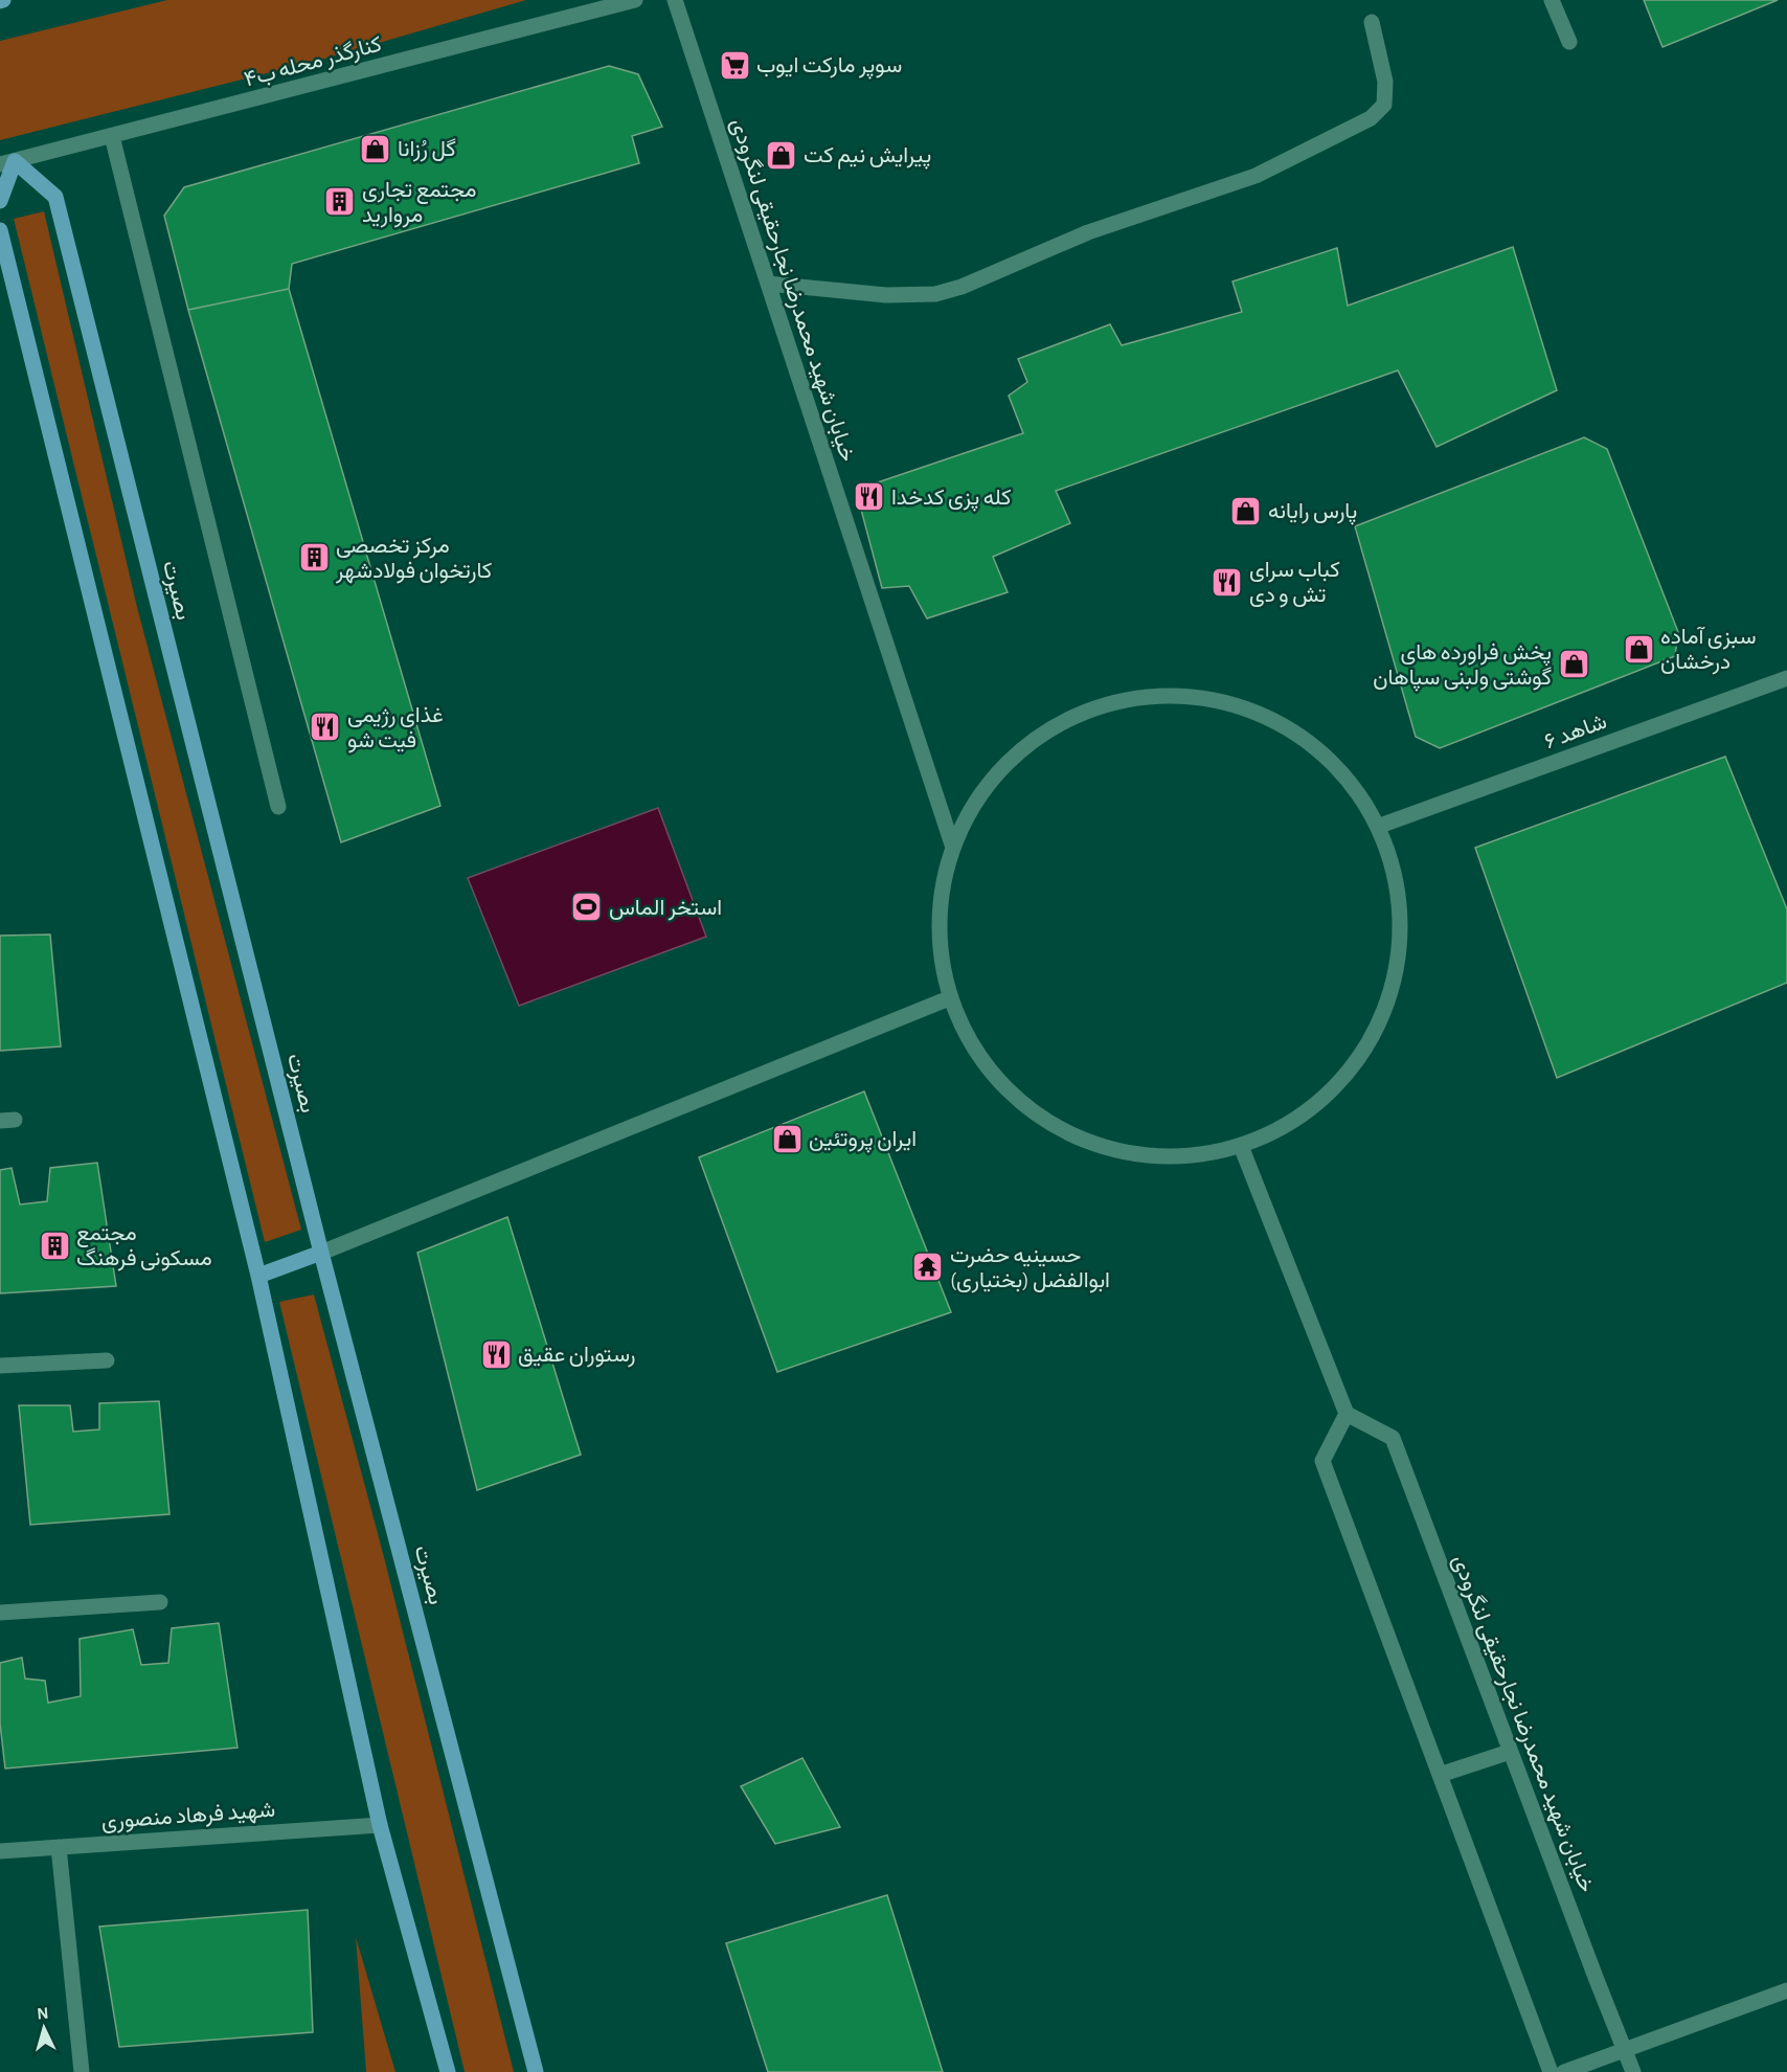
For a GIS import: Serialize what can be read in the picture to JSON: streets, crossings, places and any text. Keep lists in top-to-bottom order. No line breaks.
{"streets":{"main road":["بصیرت"],"street":["کنارگذر محله ب۴","خیابان شهید محمدرضا نجارحقیقی لنگرودی","شاهد ۶","شهید فرهاد منصوری"]},"crossings":[["کنارگذر محله ب۴","بصیرت"]],"places":{"supermarket":["سوپر مارکت ایوب"],"shop":["گل رُزانا","پیرایش نیم کت","پارس رایانه","سبزی آماده درخشان","پخش فراورده های گوشتی ولبنی سپاهان","ایران پروتئین"],"building":["مجتمع تجاری مروارید","مرکز تخصصی کارتخوان فولادشهر","مجتمع مسکونی فرهنگ"],"restaurant":["کله پزی کدخدا","کباب سرای تش و دی","غذای رژیمی فیت شو","رستوران عقیق"],"sports":["استخر الماس"],"temple":["حسینیه حضرت ابوالفضل (بختیاری)"]},"north":"top"}
